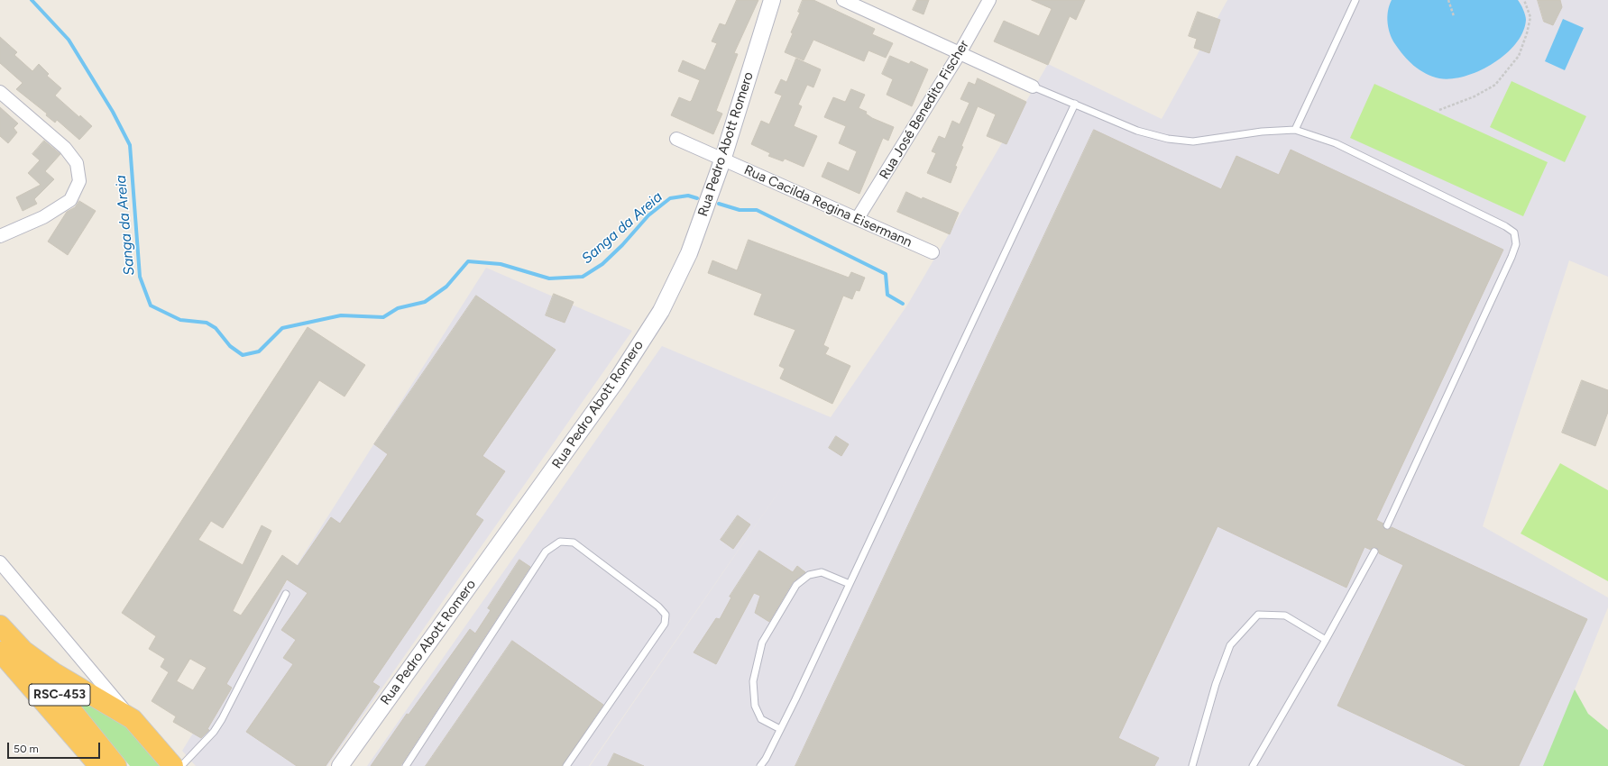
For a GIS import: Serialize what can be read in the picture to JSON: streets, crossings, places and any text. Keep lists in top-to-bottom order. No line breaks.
{"streets":{"highway":["RSC-453"],"street":["Rua José Benedito Fischer","Rua Pedro Abott Romero","Rua Cacilda Regina Eisermann"]},"crossings":[["Rua José Benedito Fischer","Rua Cacilda Regina Eisermann"],["Rua Pedro Abott Romero","Rua Cacilda Regina Eisermann"]],"water":["Sanga da Areia"],"scale_bar":"50 m"}
